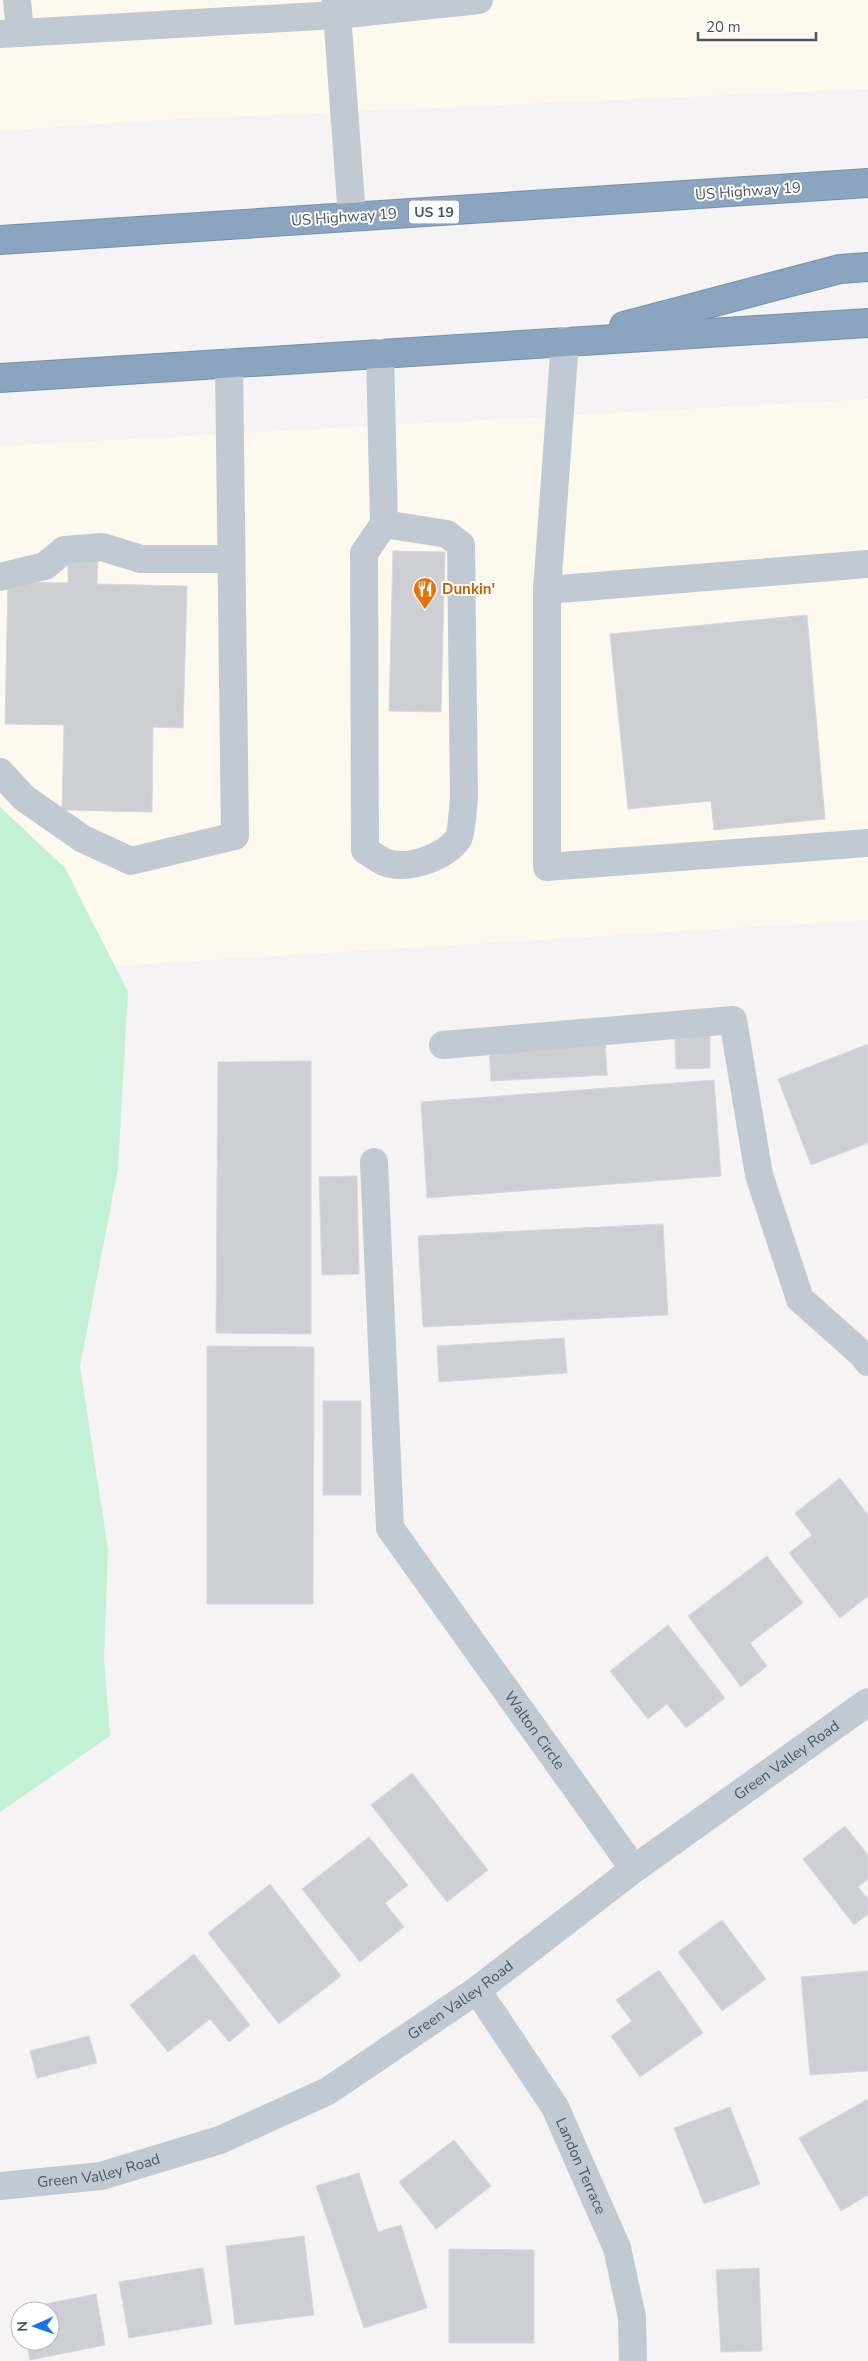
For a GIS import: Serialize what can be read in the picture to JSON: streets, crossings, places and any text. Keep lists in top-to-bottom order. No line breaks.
{"streets":{"highway":["US Highway 19","US 19"],"street":["Walton Circle","Green Valley Road","Landon Terrace"]},"crossings":[["Walton Circle","Green Valley Road"],["Green Valley Road","Landon Terrace"]],"places":{"restaurant":["Dunkin'"]},"scale_bar":"20 m","north":"left"}
